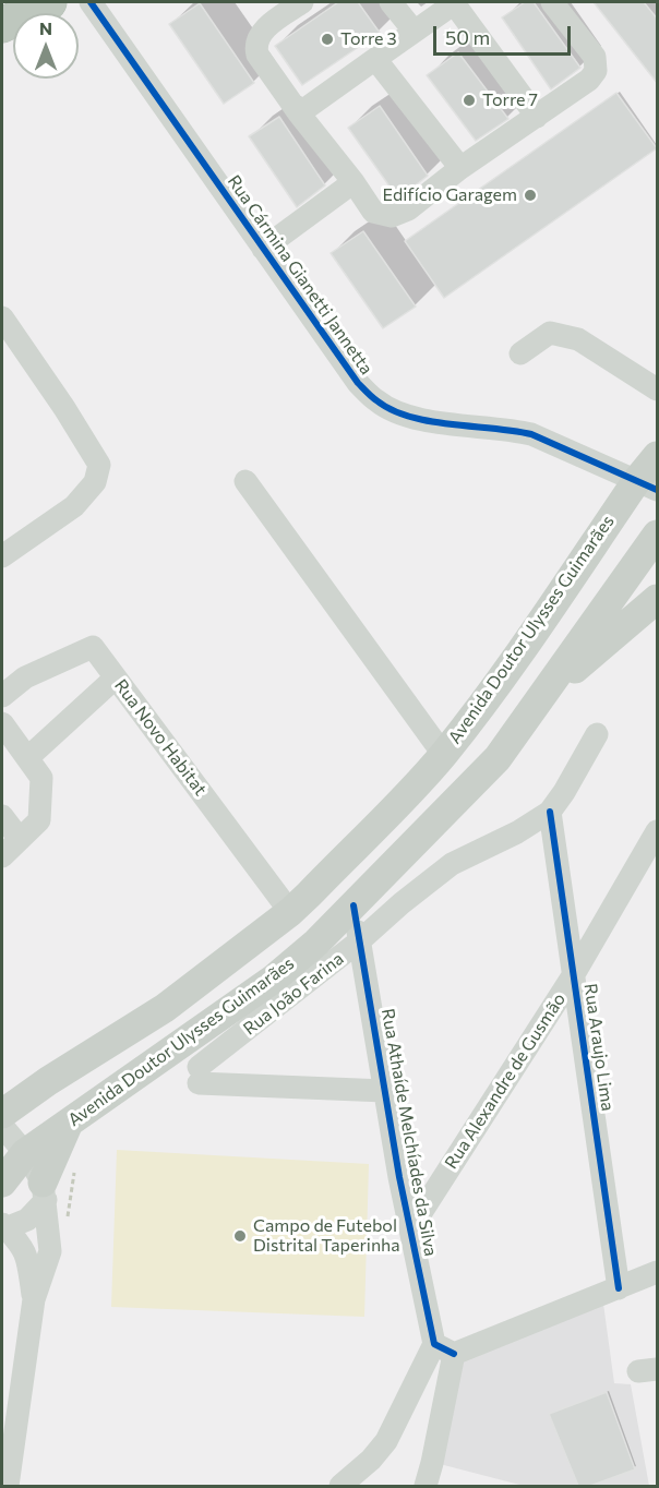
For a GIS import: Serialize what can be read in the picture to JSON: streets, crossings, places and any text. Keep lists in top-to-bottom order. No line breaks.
{"streets":{"main road":["Avenida Doutor Ulysses Guimarães"],"street":["Rua Cármina Gianetti Jannetta","Rua Novo Habitat","Rua João Farina","Rua Araujo Lima","Rua Alexandre de Gusmão","Rua Athaíde Melchíades da Silva"]},"crossings":[["Rua Cármina Gianetti Jannetta","Avenida Doutor Ulysses Guimarães"],["Avenida Doutor Ulysses Guimarães","Rua Novo Habitat"],["Avenida Doutor Ulysses Guimarães","Rua Athaíde Melchíades da Silva"],["Rua João Farina","Rua Araujo Lima"],["Rua João Farina","Rua Athaíde Melchíades da Silva"],["Rua Araujo Lima","Rua Alexandre de Gusmão"],["Rua Alexandre de Gusmão","Rua Athaíde Melchíades da Silva"]],"places":["Torre 3","Torre 7","Edifício Garagem","Campo de Futebol Distrital Taperinha"],"scale_bar":"50 m","north":"top"}
